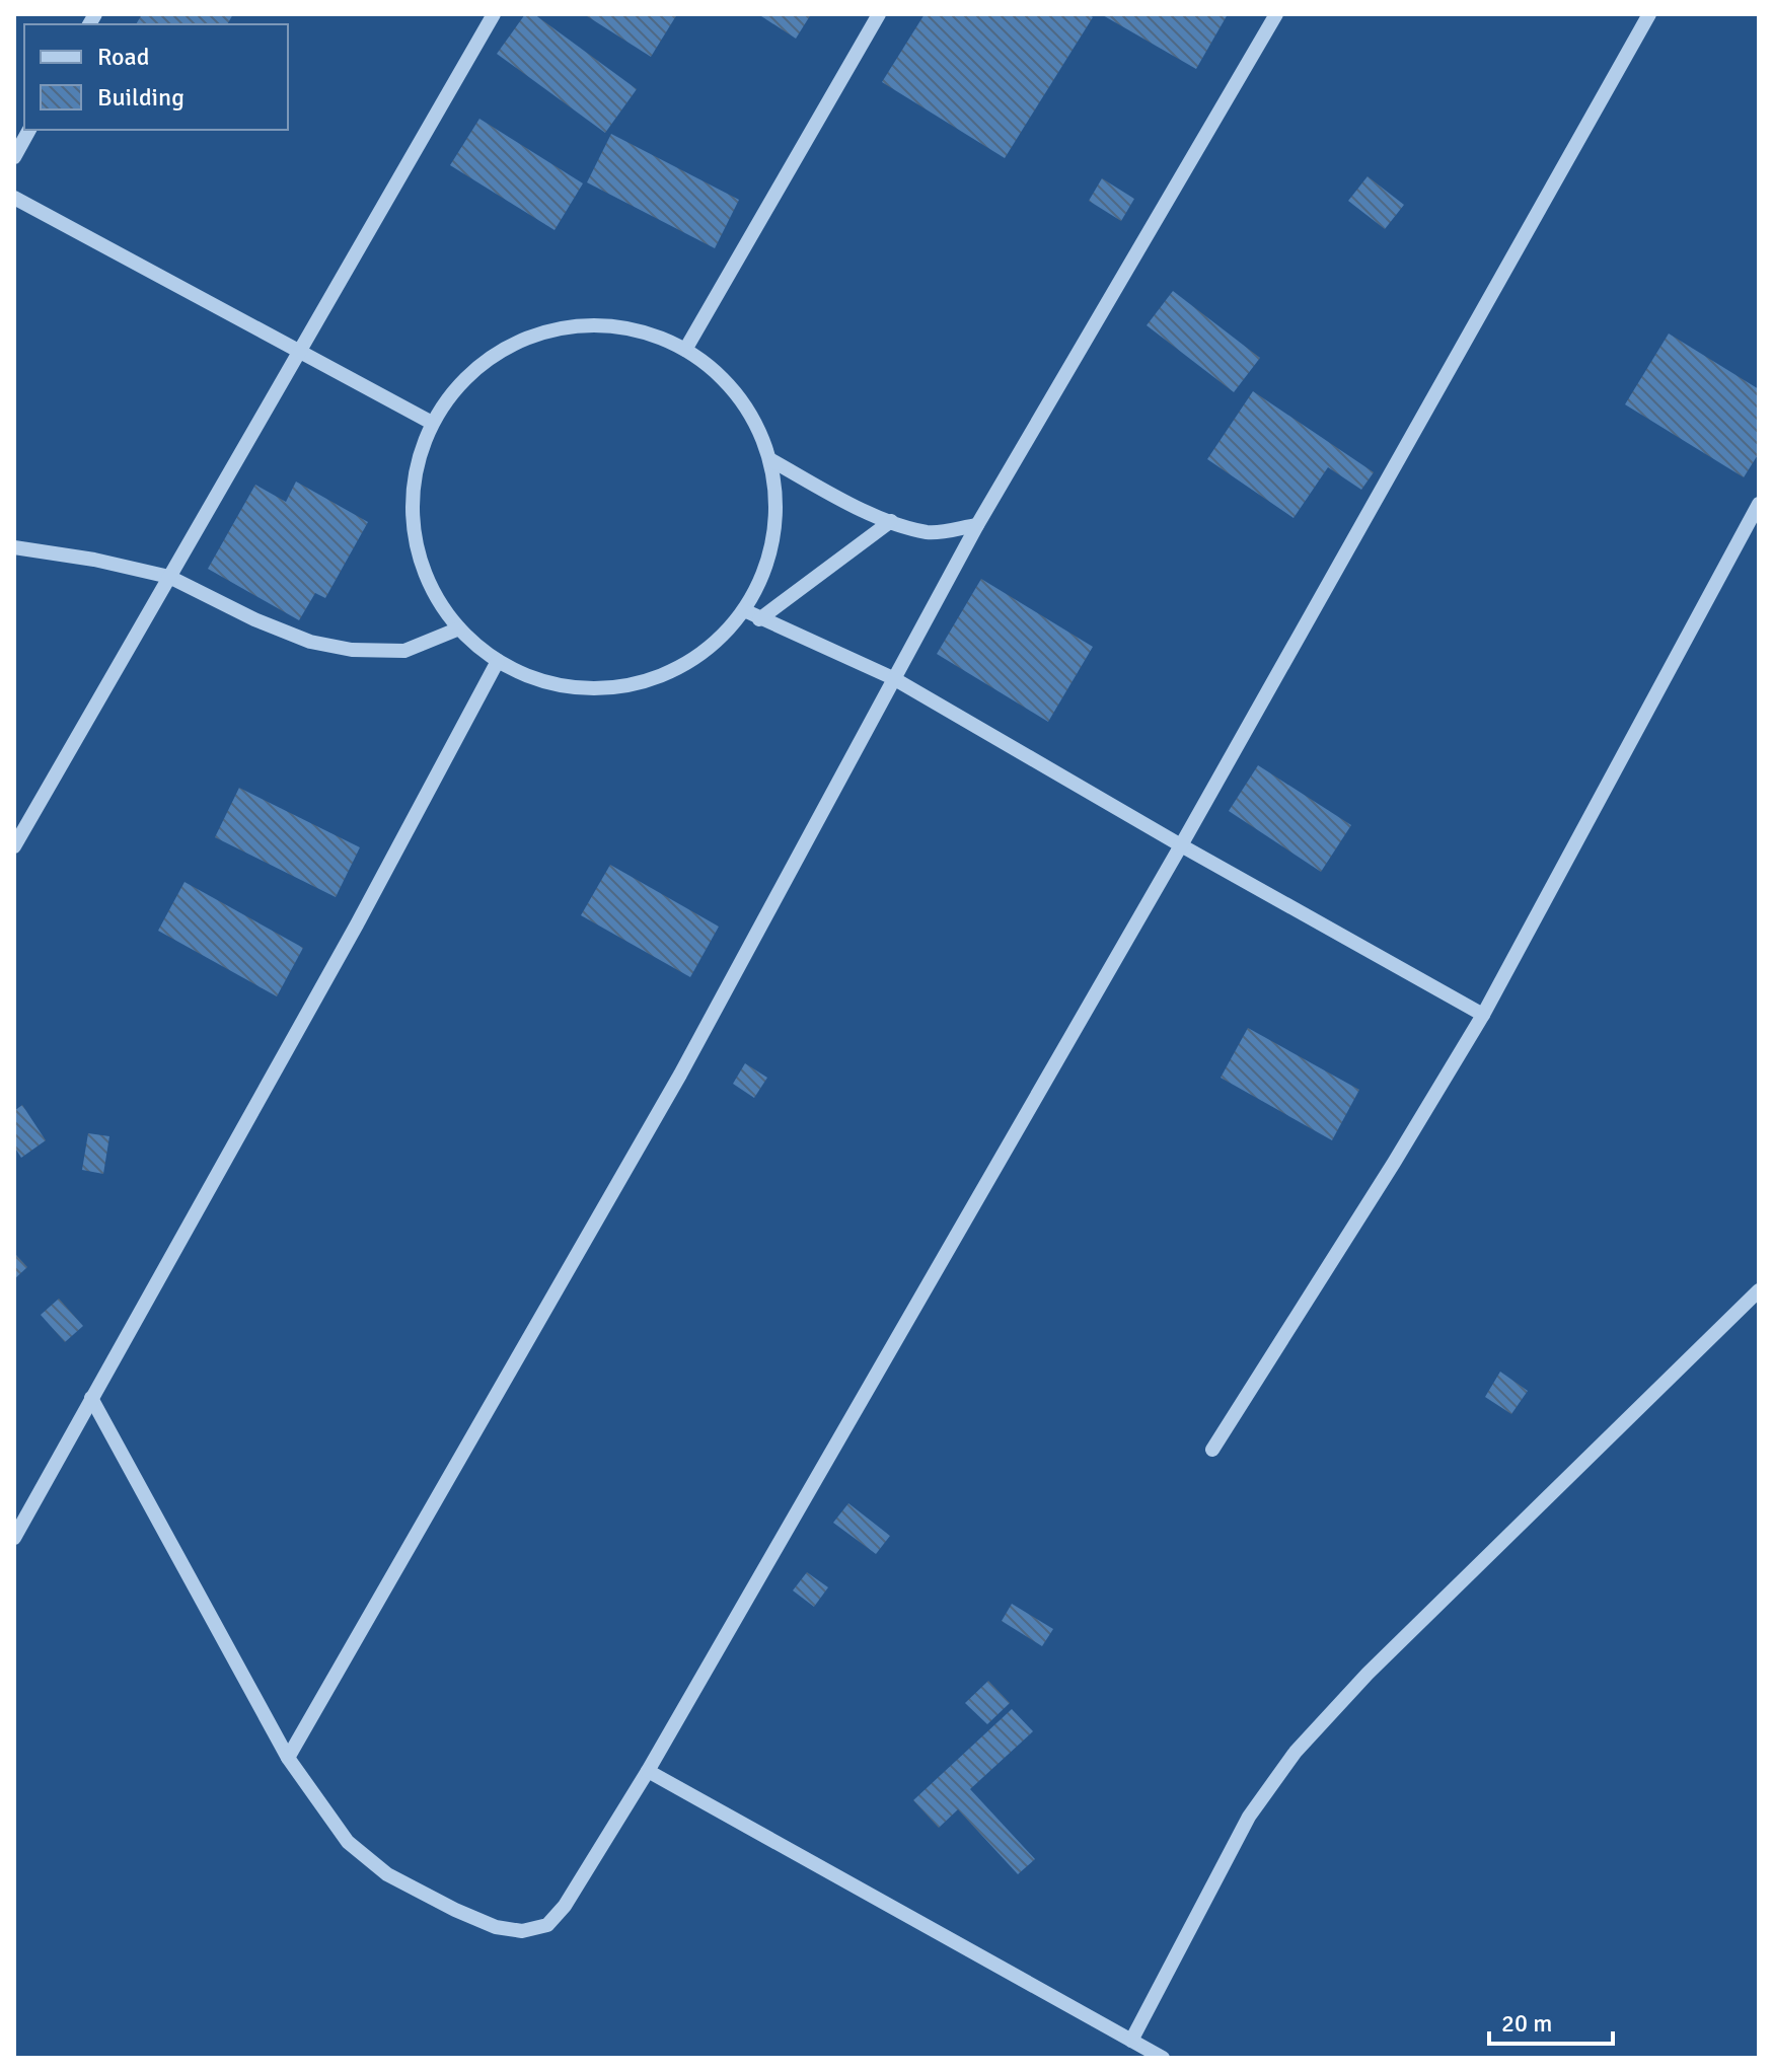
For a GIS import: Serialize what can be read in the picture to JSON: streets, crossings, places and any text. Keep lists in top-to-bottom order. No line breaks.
{"legend":["Road","Building"],"scale_bar":"20 m"}
